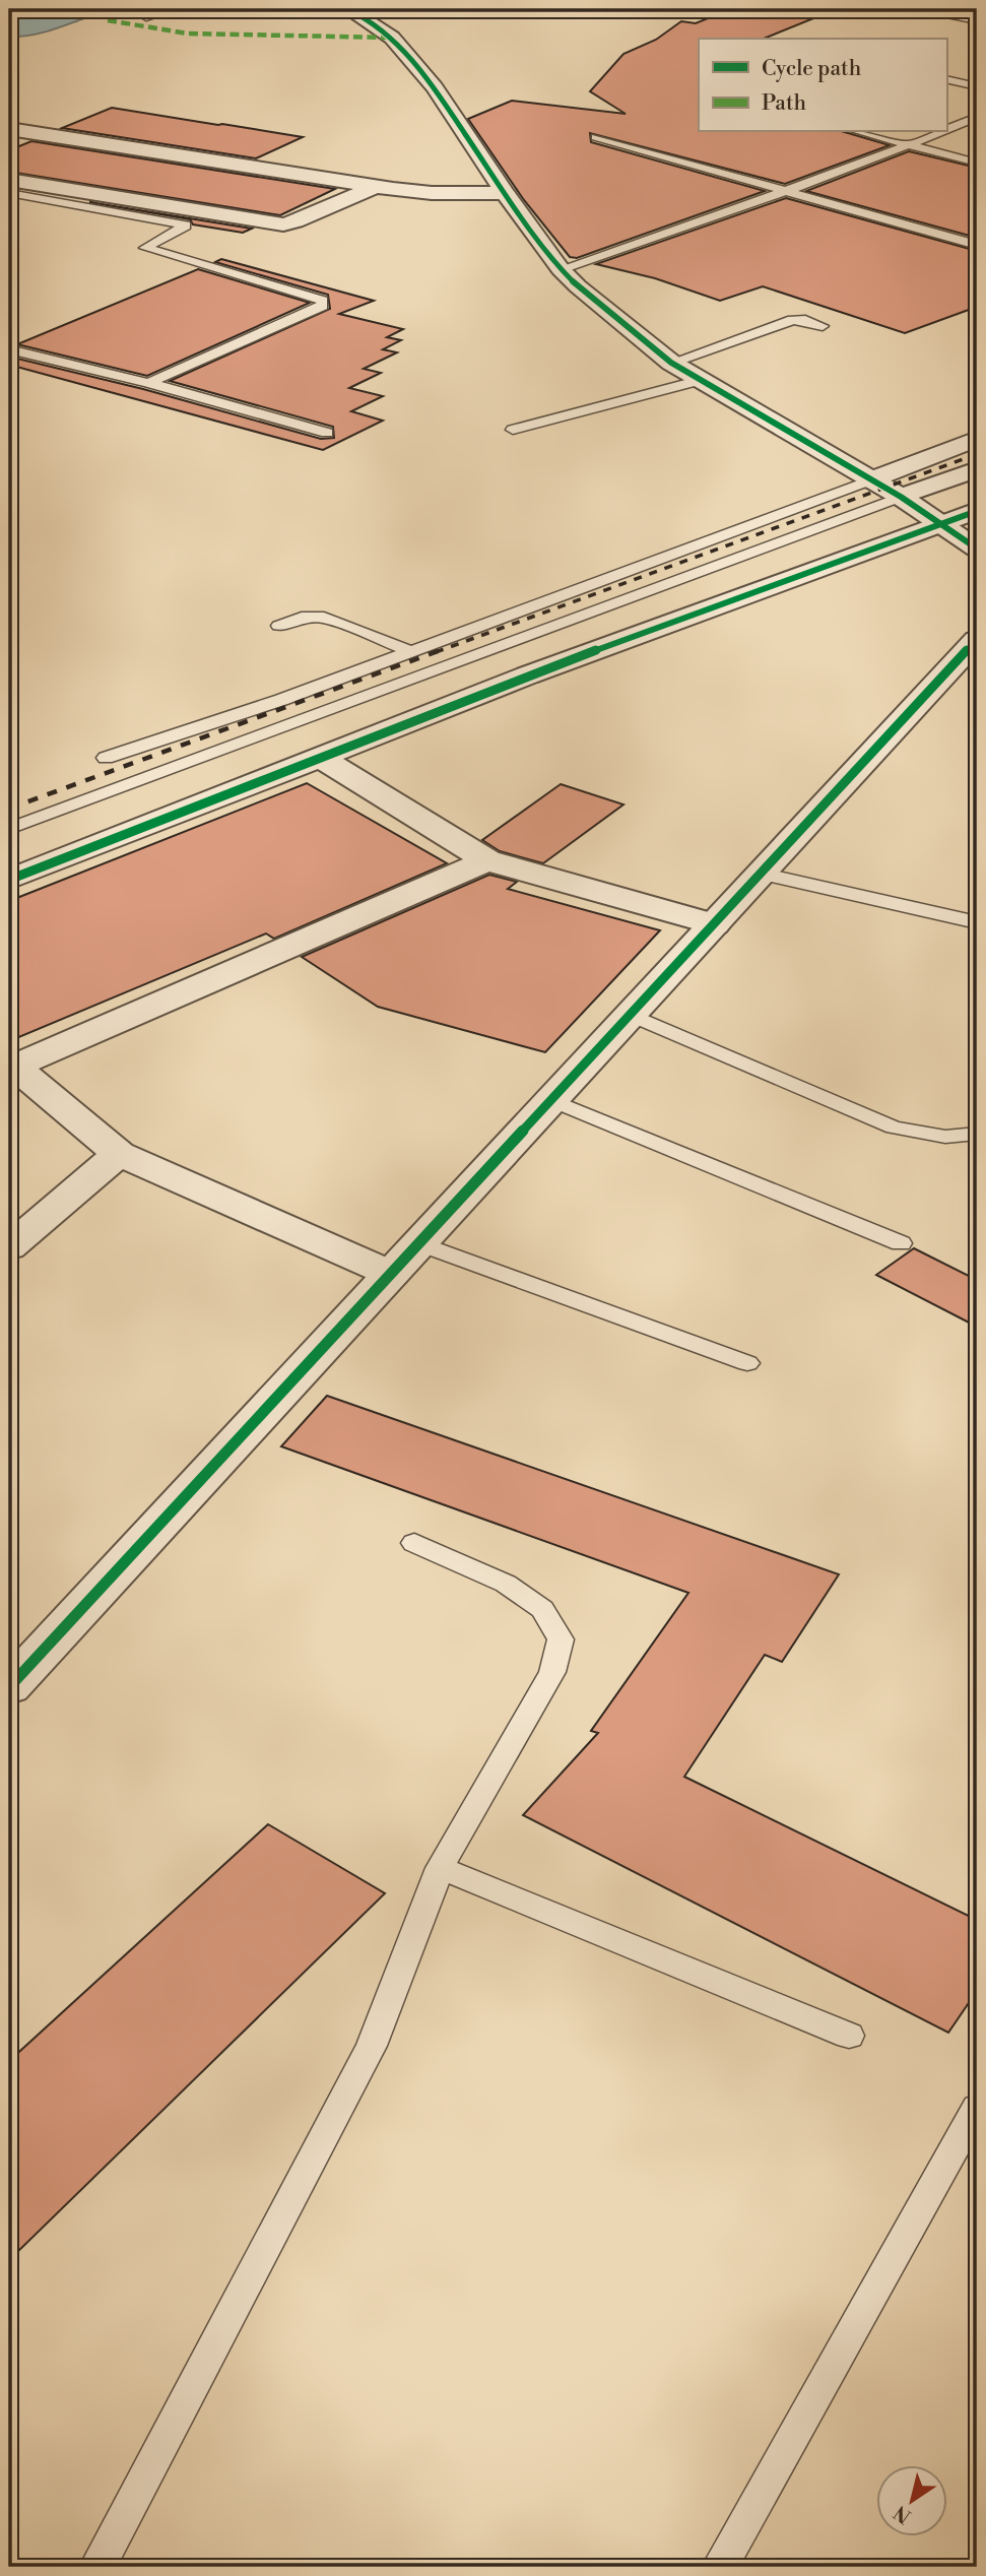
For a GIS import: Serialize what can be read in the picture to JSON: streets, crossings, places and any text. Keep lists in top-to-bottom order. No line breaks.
{"legend":["Cycle path","Path"],"north":"bottom left"}
